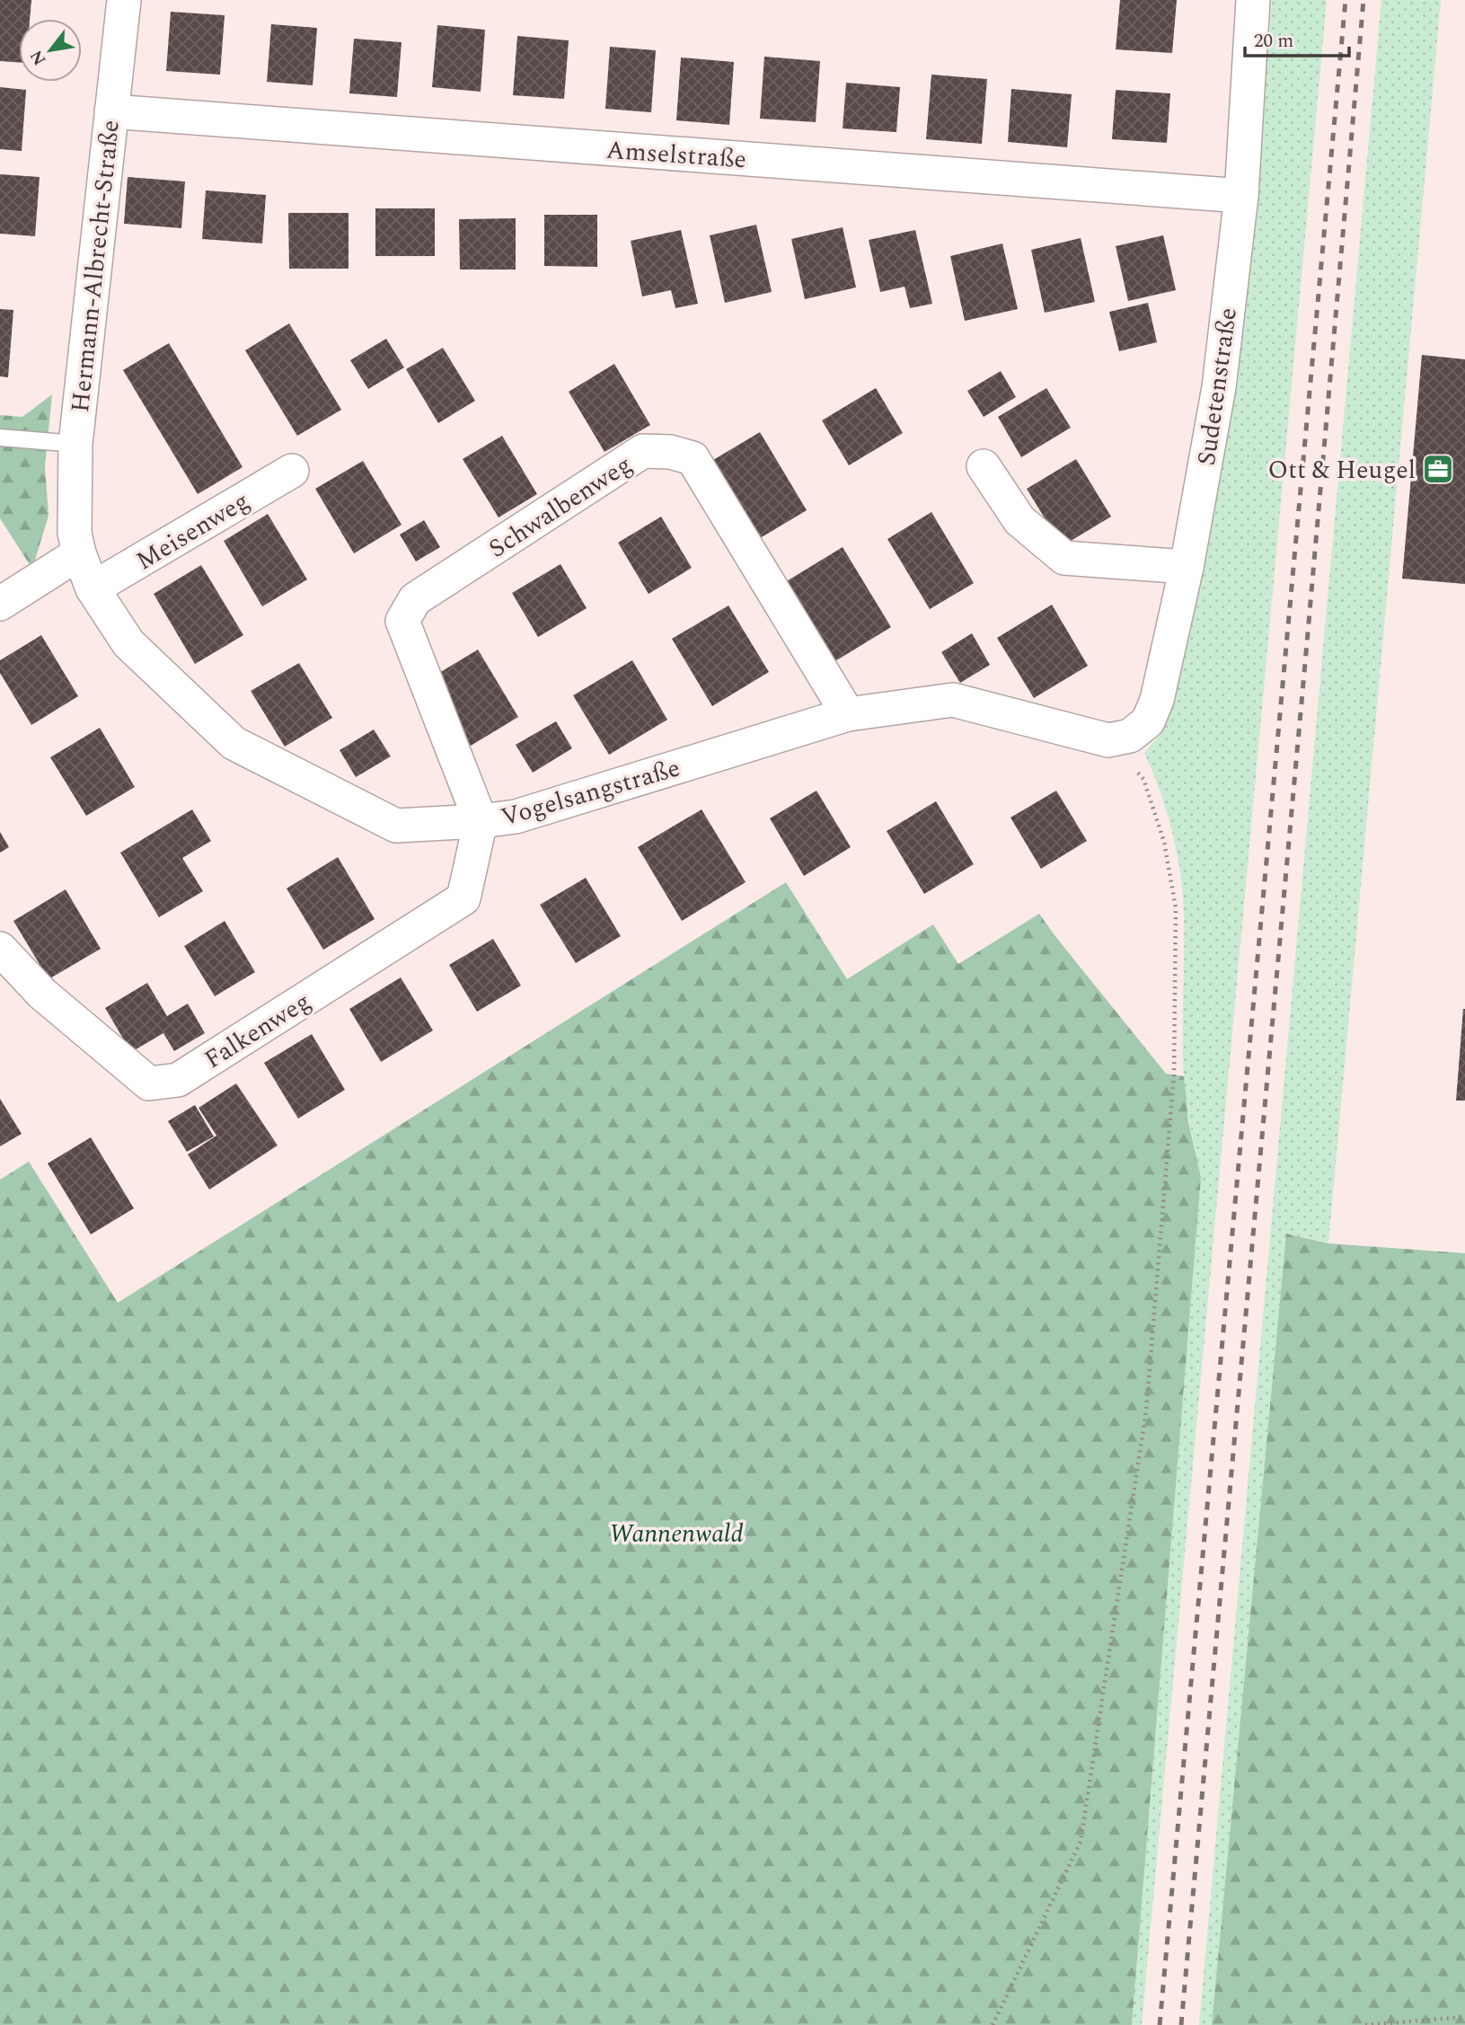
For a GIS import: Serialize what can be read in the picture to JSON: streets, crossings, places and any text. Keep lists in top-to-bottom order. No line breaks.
{"streets":{"street":["Amselstraße","Hermann-Albrecht-Straße","Sudetenstraße","Schwalbenweg","Meisenweg","Vogelsangstraße","Falkenweg"]},"crossings":[["Amselstraße","Hermann-Albrecht-Straße"],["Amselstraße","Sudetenstraße"],["Hermann-Albrecht-Straße","Vogelsangstraße"],["Sudetenstraße","Vogelsangstraße"],["Schwalbenweg","Vogelsangstraße"],["Schwalbenweg","Falkenweg"],["Meisenweg","Vogelsangstraße"],["Vogelsangstraße","Falkenweg"]],"parks":["Wannenwald"],"places":{"office":["Ott & Heugel"]},"scale_bar":"20 m","north":"bottom left"}
